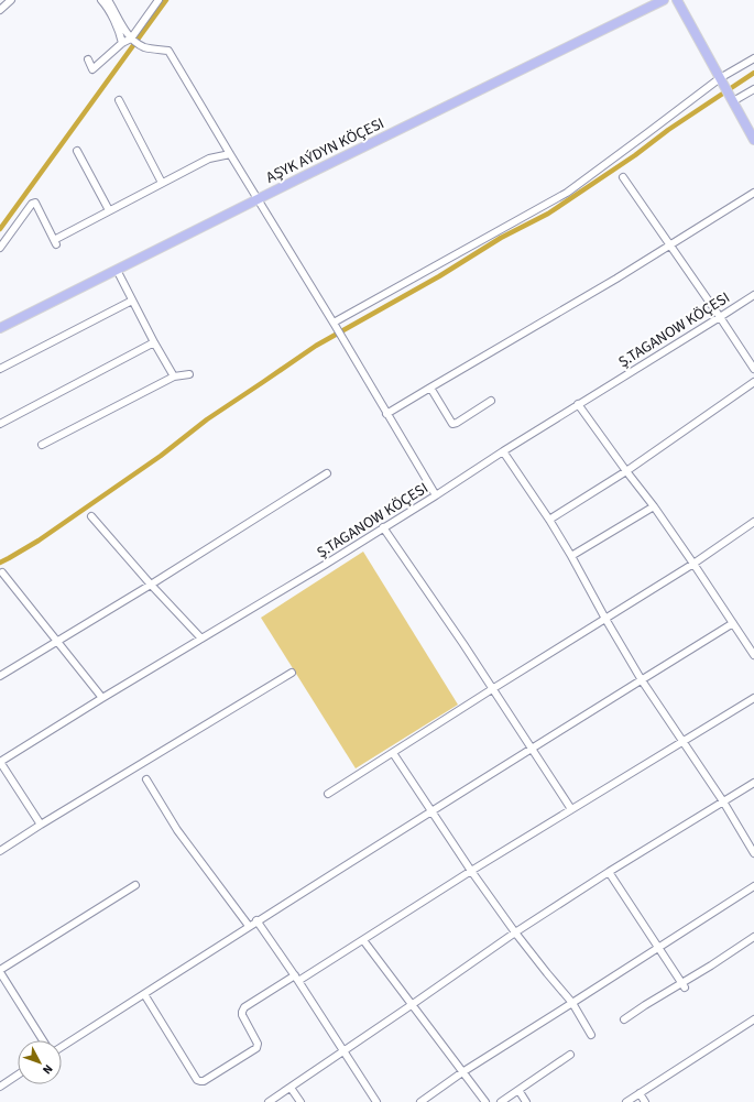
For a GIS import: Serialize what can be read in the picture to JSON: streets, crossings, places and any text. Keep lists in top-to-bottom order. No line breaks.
{"streets":{"main road":["AŞYK AÝDYN KÖÇESI"],"street":["Ş.TAGANOW KÖÇESI"]},"north":"bottom right"}
